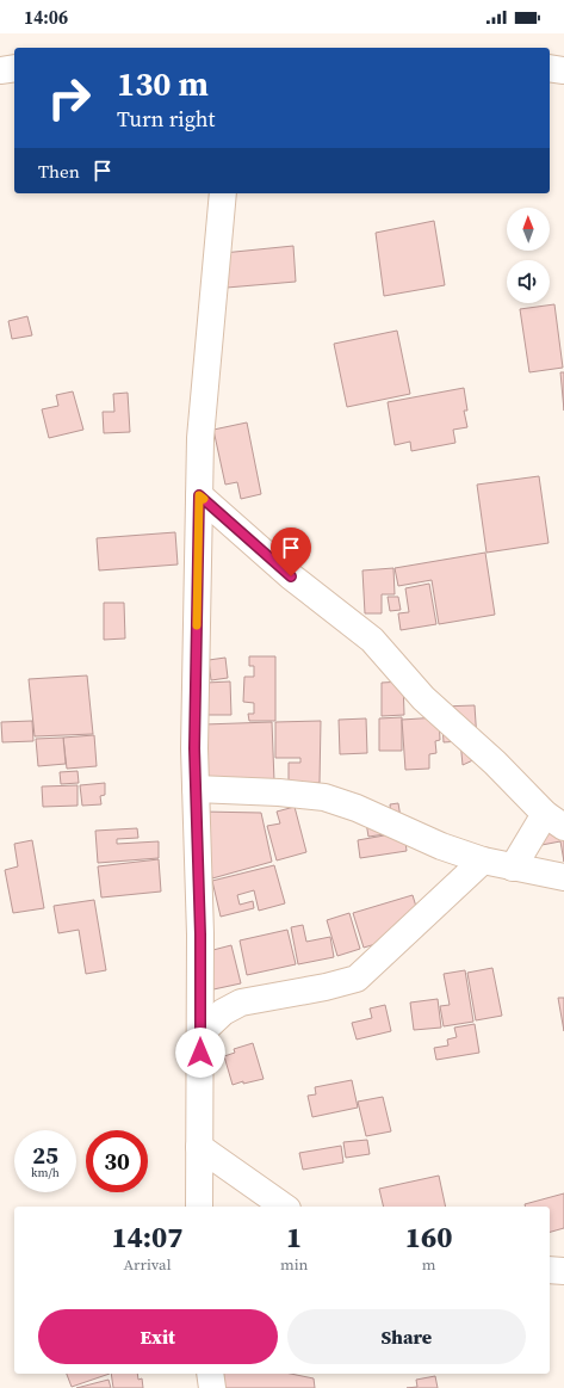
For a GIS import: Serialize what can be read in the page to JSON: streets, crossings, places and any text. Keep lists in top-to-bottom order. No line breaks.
{"north":"top","page":{"status":"14:06","turn":["130 m","Turn right"],"then":"Then","speed":"25 km/h","limit":"30","eta":["14:07","Arrival","1","min","160","m"],"buttons":["Exit","Share"]}}
